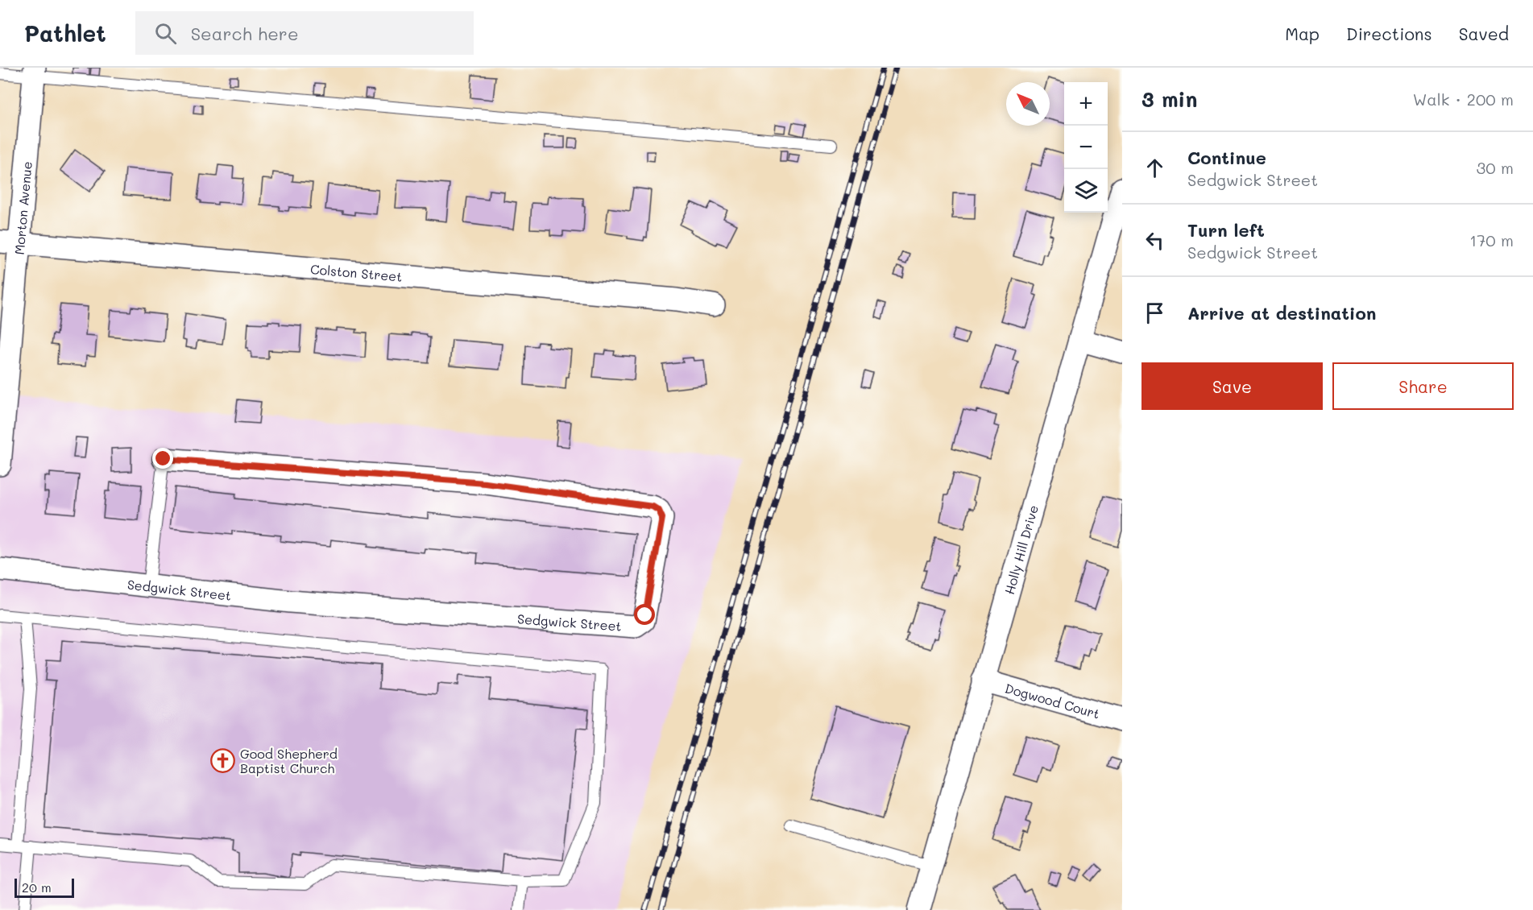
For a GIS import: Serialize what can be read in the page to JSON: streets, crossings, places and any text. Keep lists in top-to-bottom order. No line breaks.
{"streets":{"street":["Morton Avenue","Colston Street","Holly Hill Drive","Sedgwick Street","Dogwood Court"]},"crossings":[["Morton Avenue","Colston Street"],["Holly Hill Drive","Dogwood Court"]],"places":{"church":["Good Shepherd Baptist Church"]},"scale_bar":"20 m","north":"top left","page":{"header":"Pathlet","search":"Search here","nav":["Map","Directions","Saved"],"heading":["3 min","Walk · 200 m"],"map_buttons":["+","−"],"list":[["Continue","Sedgwick Street","30 m"],["Turn left","Sedgwick Street","170 m"],"Arrive at destination"],"buttons":["Save","Share"],"scale":"20 m"}}
